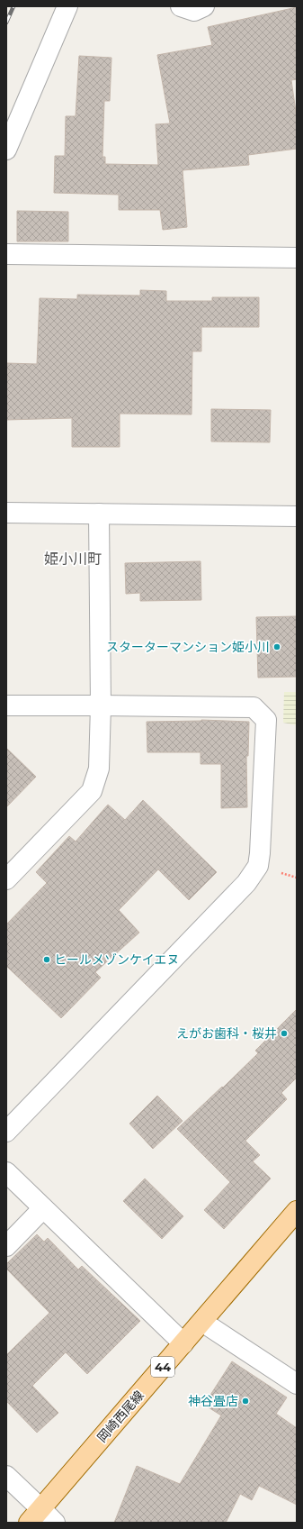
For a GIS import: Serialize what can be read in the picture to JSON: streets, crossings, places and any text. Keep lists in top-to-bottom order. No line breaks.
{"streets":{"main road":["44","岡崎西尾線"]},"districts":["姫小川町"],"places":["スターターマンション姫小川","ヒールメゾンケイエヌ","えがお歯科・桜井","神谷畳店"]}
